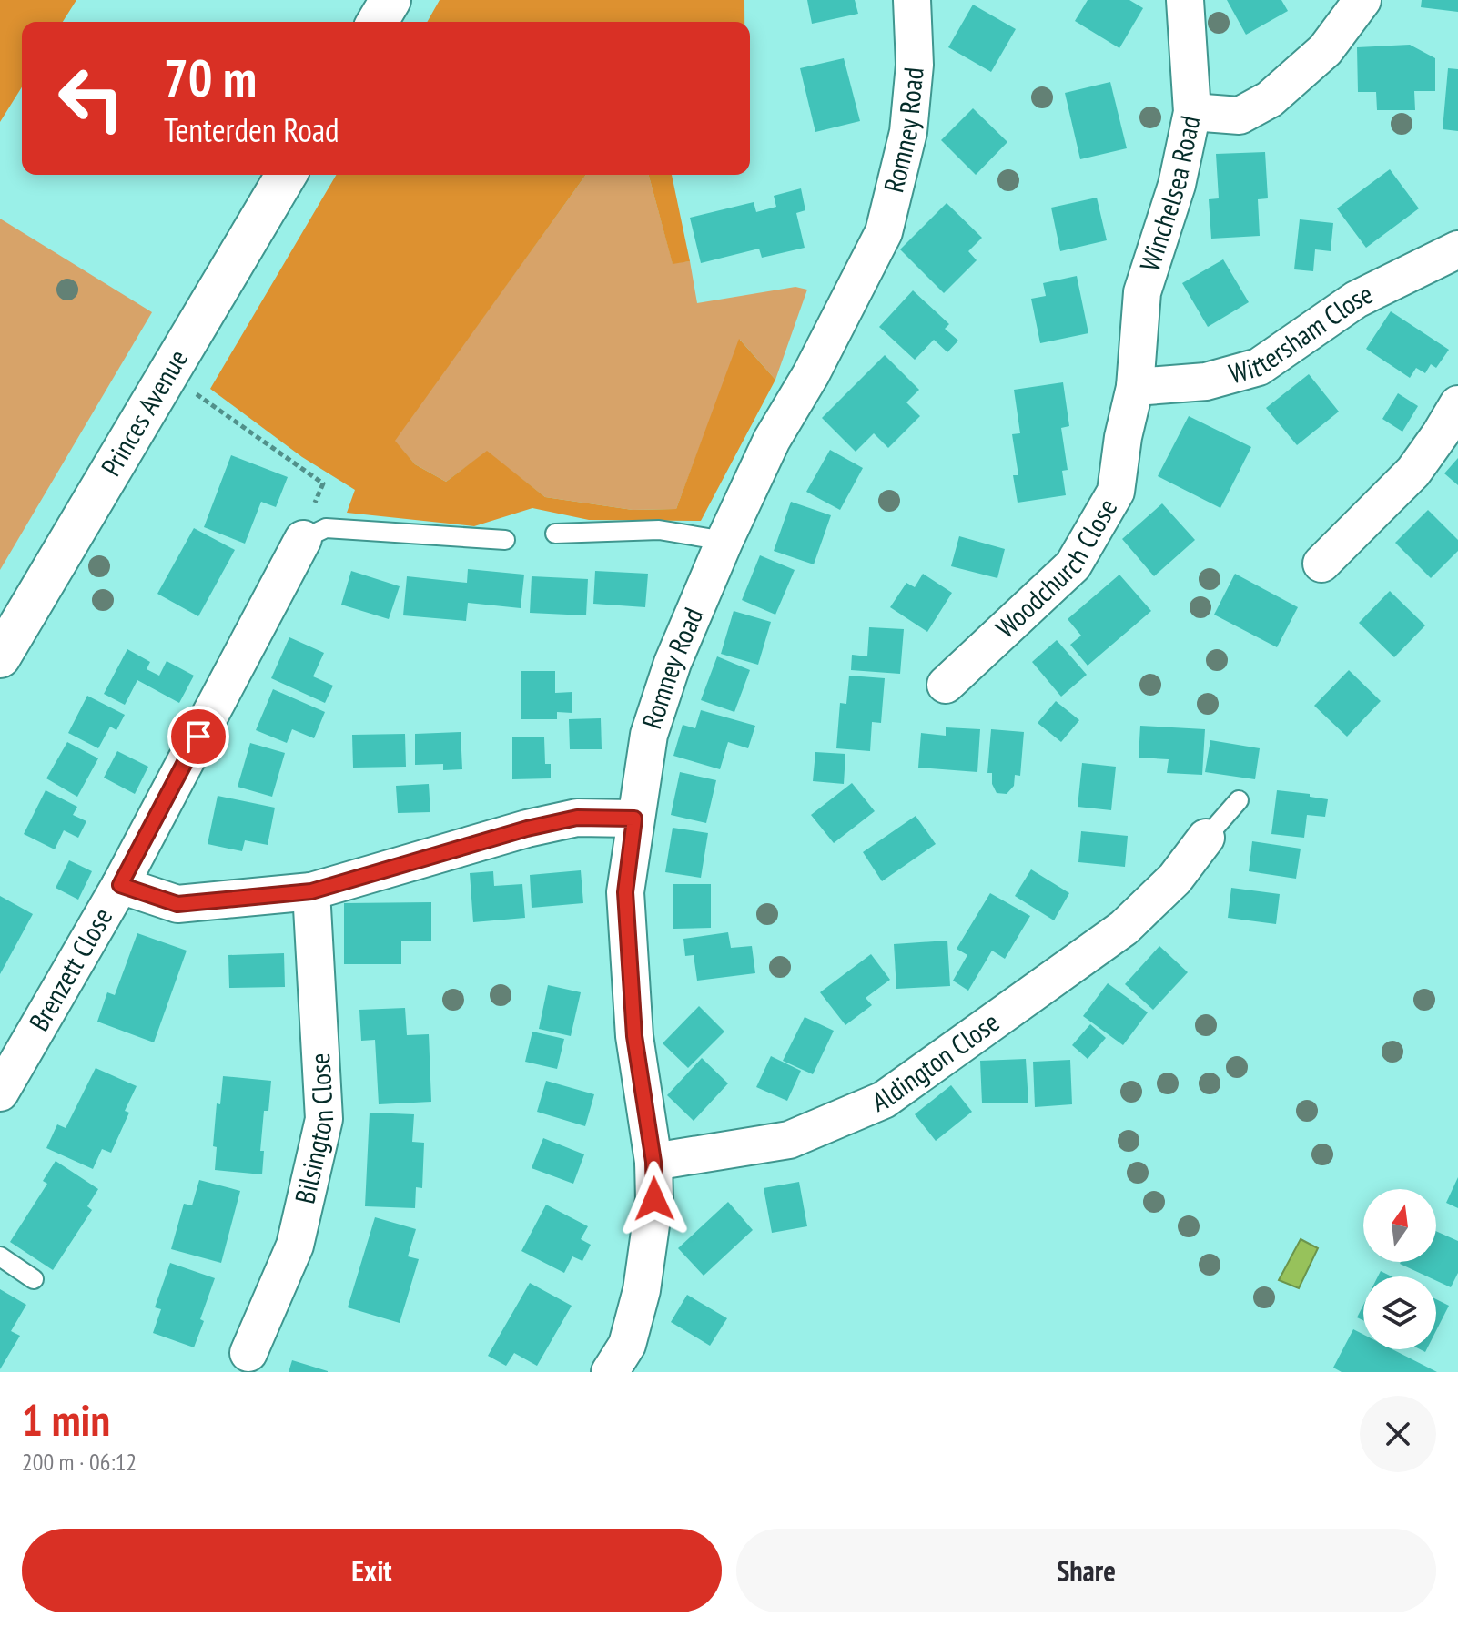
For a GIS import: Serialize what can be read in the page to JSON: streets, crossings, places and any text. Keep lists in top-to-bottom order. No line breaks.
{"streets":{"street":["Romney Road","Winchelsea Road","Wittersham Close","Princes Avenue","Woodchurch Close","Brenzett Close","Aldington Close","Bilsington Close"]},"crossings":[["Romney Road","Aldington Close"],["Winchelsea Road","Wittersham Close"],["Winchelsea Road","Woodchurch Close"],["Wittersham Close","Woodchurch Close"]],"north":"top","page":{"turn":["70 m","Tenterden Road"],"heading":["1 min","200 m · 06:12"],"buttons":["Exit","Share"]}}
